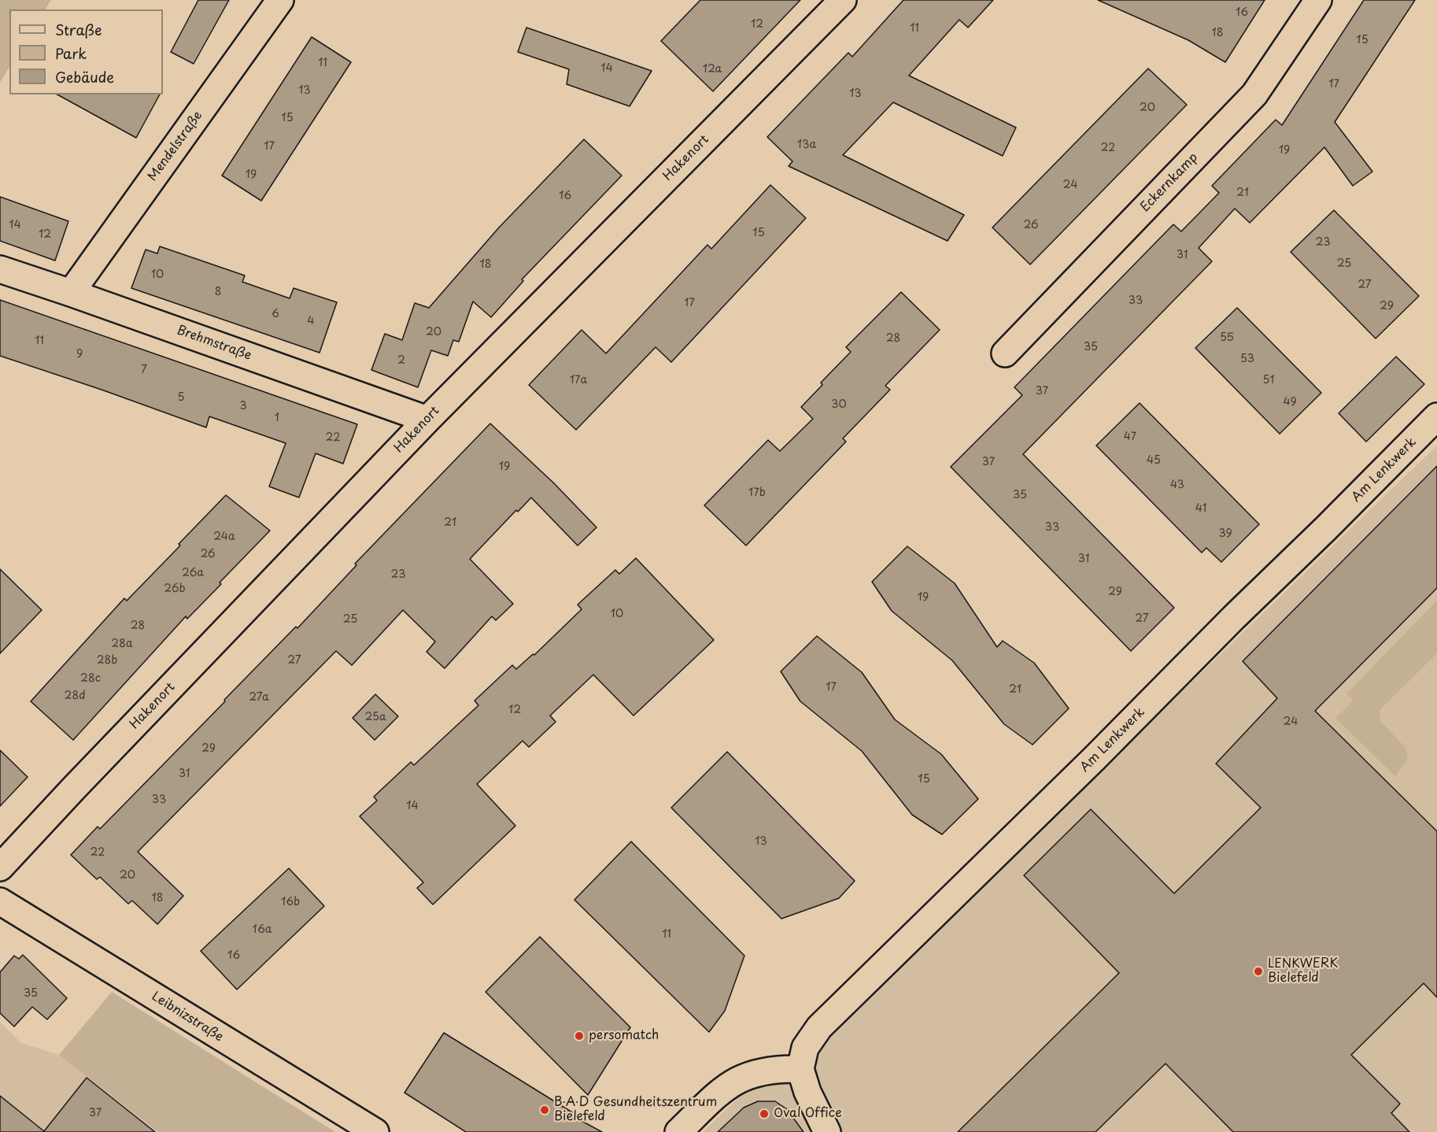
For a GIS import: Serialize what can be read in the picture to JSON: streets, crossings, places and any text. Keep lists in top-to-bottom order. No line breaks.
{"streets":{"street":["Mendelstraße","Hakenort","Eckernkamp","Brehmstraße","Am Lenkwerk","Leibnizstraße"]},"crossings":[["Mendelstraße","Brehmstraße"],["Hakenort","Brehmstraße"]],"places":["LENKWERK Bielefeld","persomatch","B·A·D Gesundheitszentrum Bielefeld","Oval Office"],"house_numbers":["16","12","11","18","15","11","14","12a","17","13","13","20","15","13a","17","22","19","19","24","21","16","14","26","15","12","23","31","25","18","10","27","8","33","17","29","6","4","20","55","28","11","35","9","53","2","7","17a","51","37","5","49","30","3","1","47","22","45","37","19","43","17b","35","41","21","33","39","24a","26","31","26a","23","26b","29","19","10","27","25","28","28a","28b","27","28c","17","21","28d","27a","12","25a","24","29","31","15","33","14","13","22","20","18","16b","16a","11","16","35","37"],"legend":["Straße","Park","Gebäude"]}
